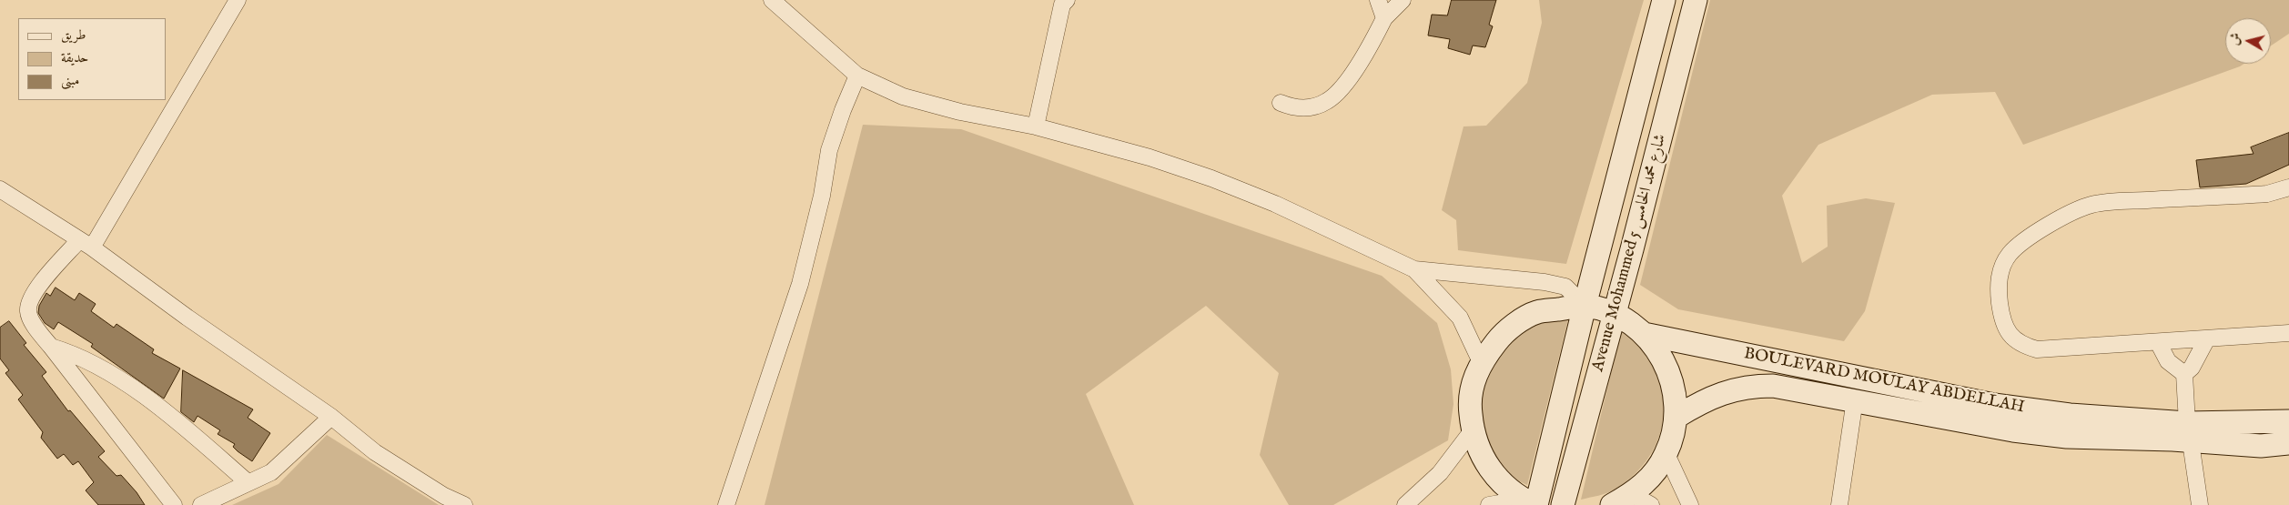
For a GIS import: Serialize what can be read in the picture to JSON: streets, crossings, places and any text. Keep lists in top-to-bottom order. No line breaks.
{"streets":{"main road":["Avenue Mohammed 5 شارع محمد الخامس","BOULEVARD MOULAY ABDELLAH"]},"legend":["طريق","حديقة","مبنى"],"north":"left"}
